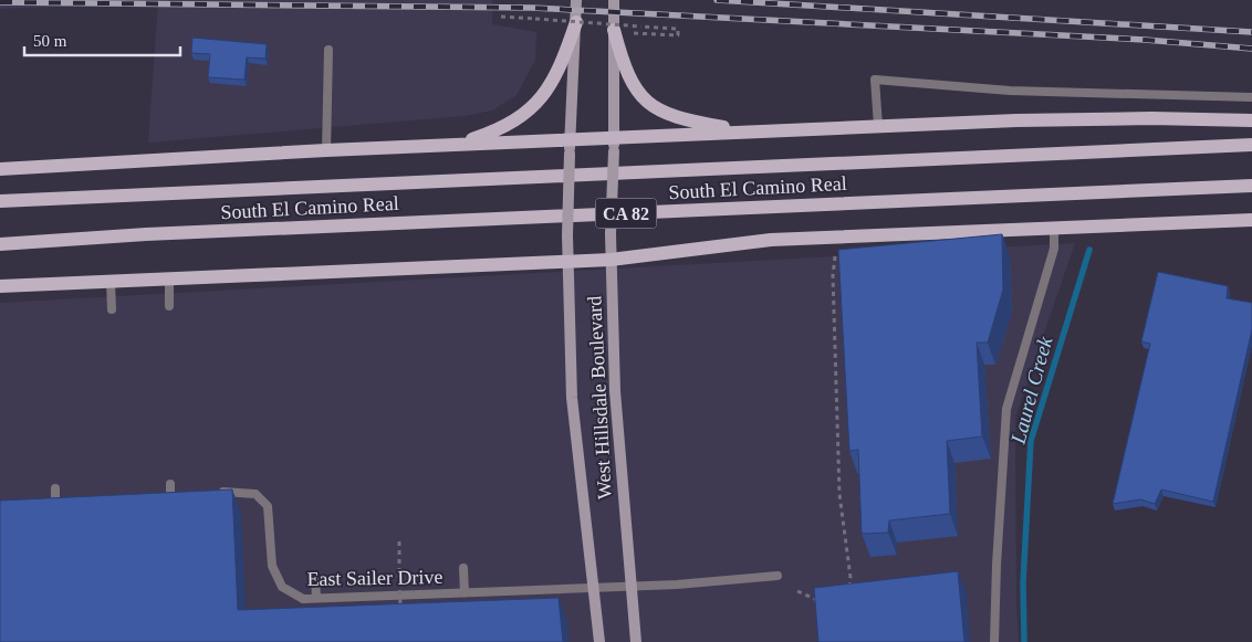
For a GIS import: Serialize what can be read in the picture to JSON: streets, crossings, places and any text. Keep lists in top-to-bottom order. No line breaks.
{"streets":{"main road":["South El Camino Real","CA 82","West Hillsdale Boulevard"],"lane":["East Sailer Drive"]},"crossings":[["West Hillsdale Boulevard","East Sailer Drive"]],"water":["Laurel Creek"],"scale_bar":"50 m"}
